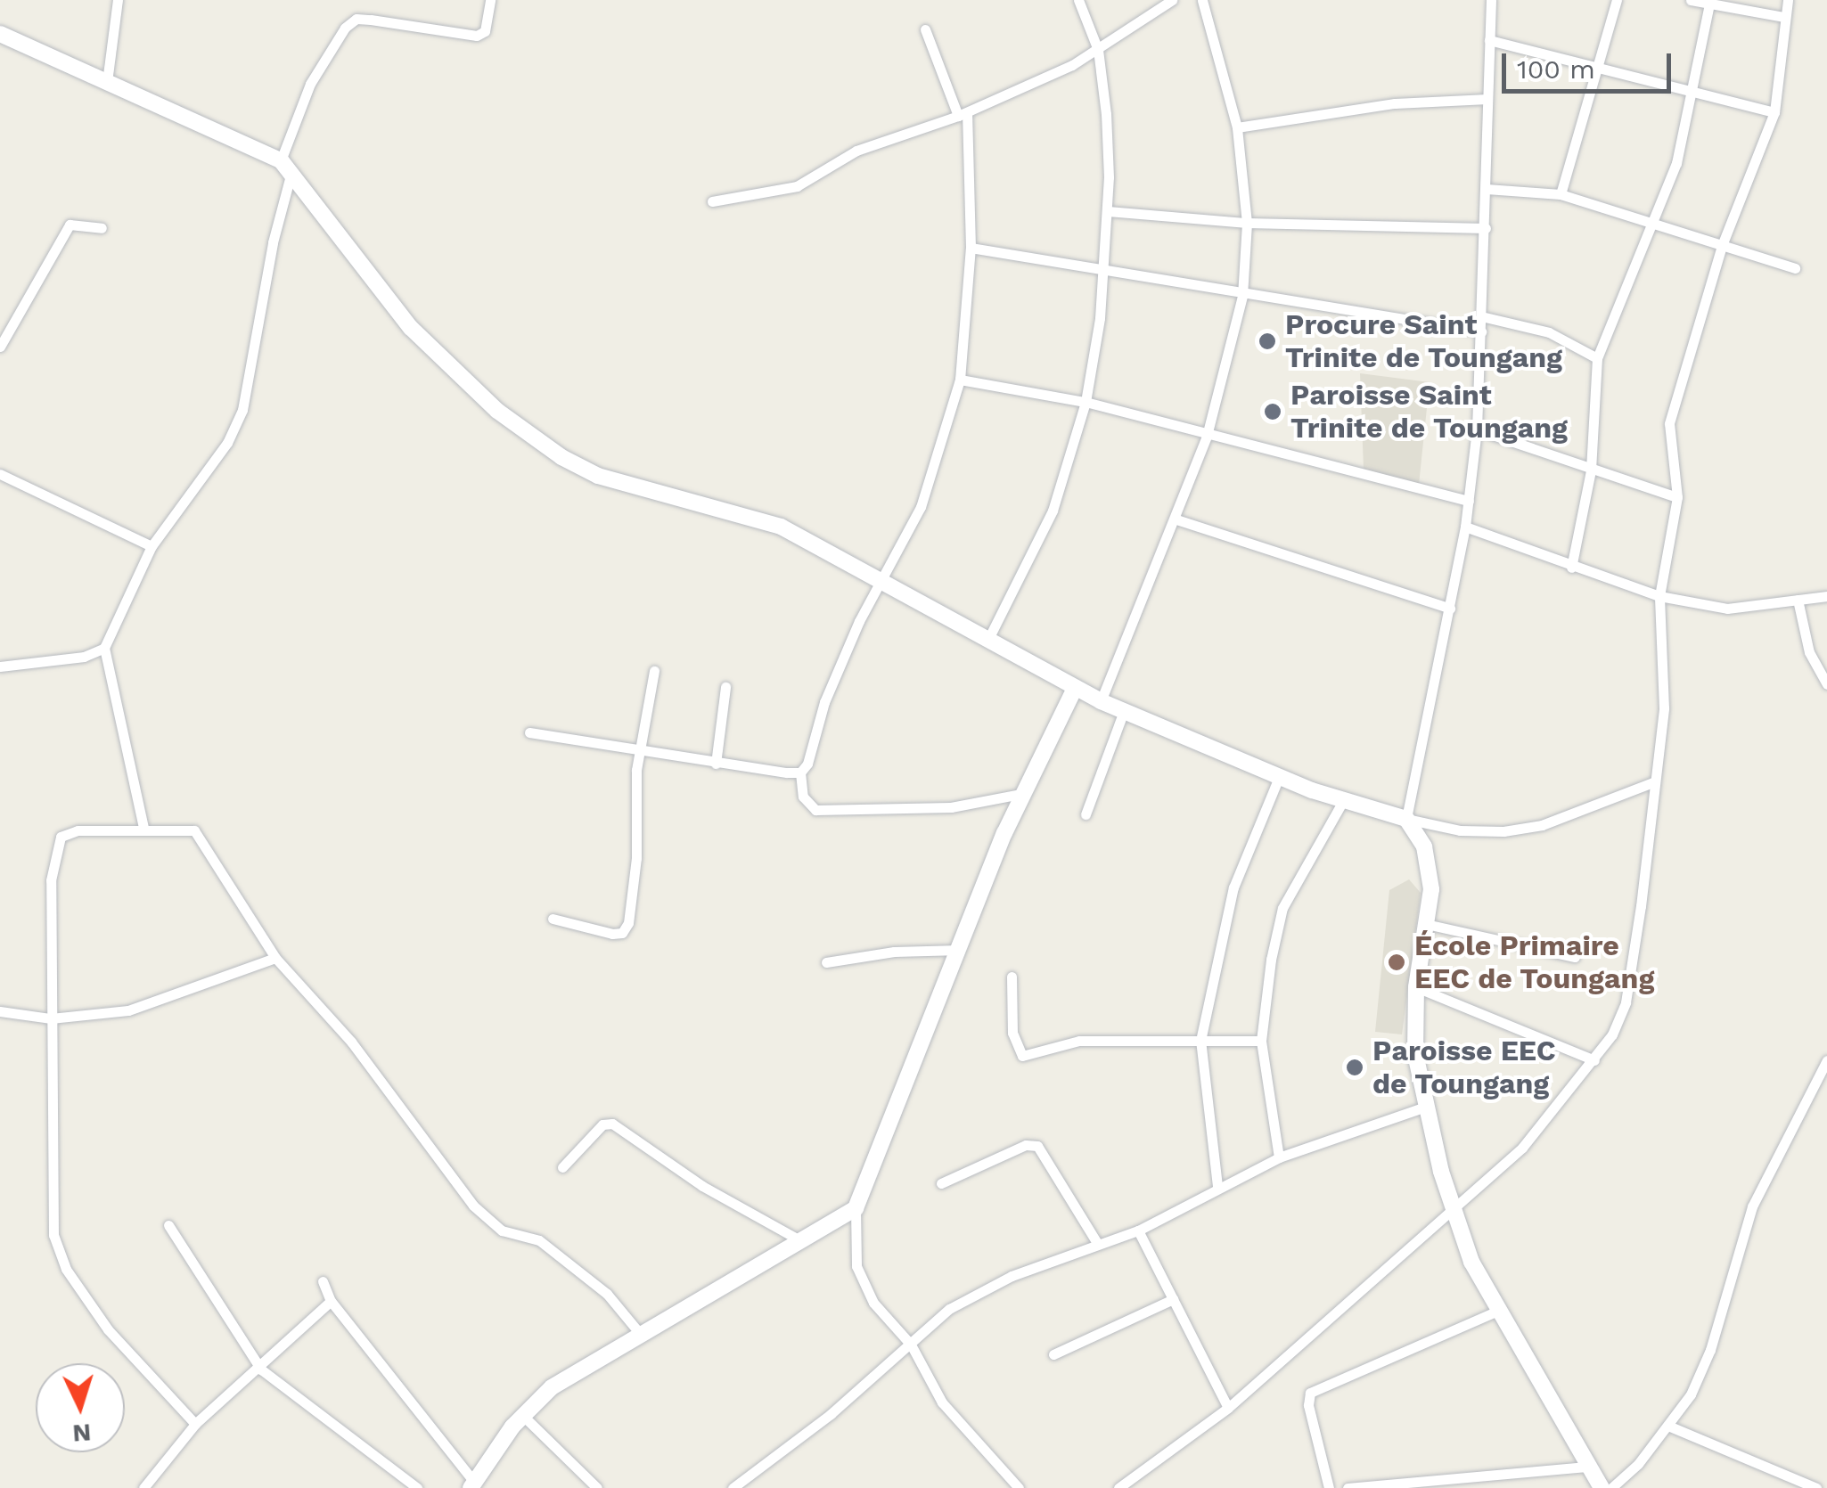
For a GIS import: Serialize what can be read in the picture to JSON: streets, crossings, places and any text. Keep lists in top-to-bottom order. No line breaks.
{"places":["Procure Saint Trinite de Toungang","Paroisse Saint Trinite de Toungang","École Primaire EEC de Toungang","Paroisse EEC de Toungang"],"scale_bar":"100 m","north":"bottom"}
